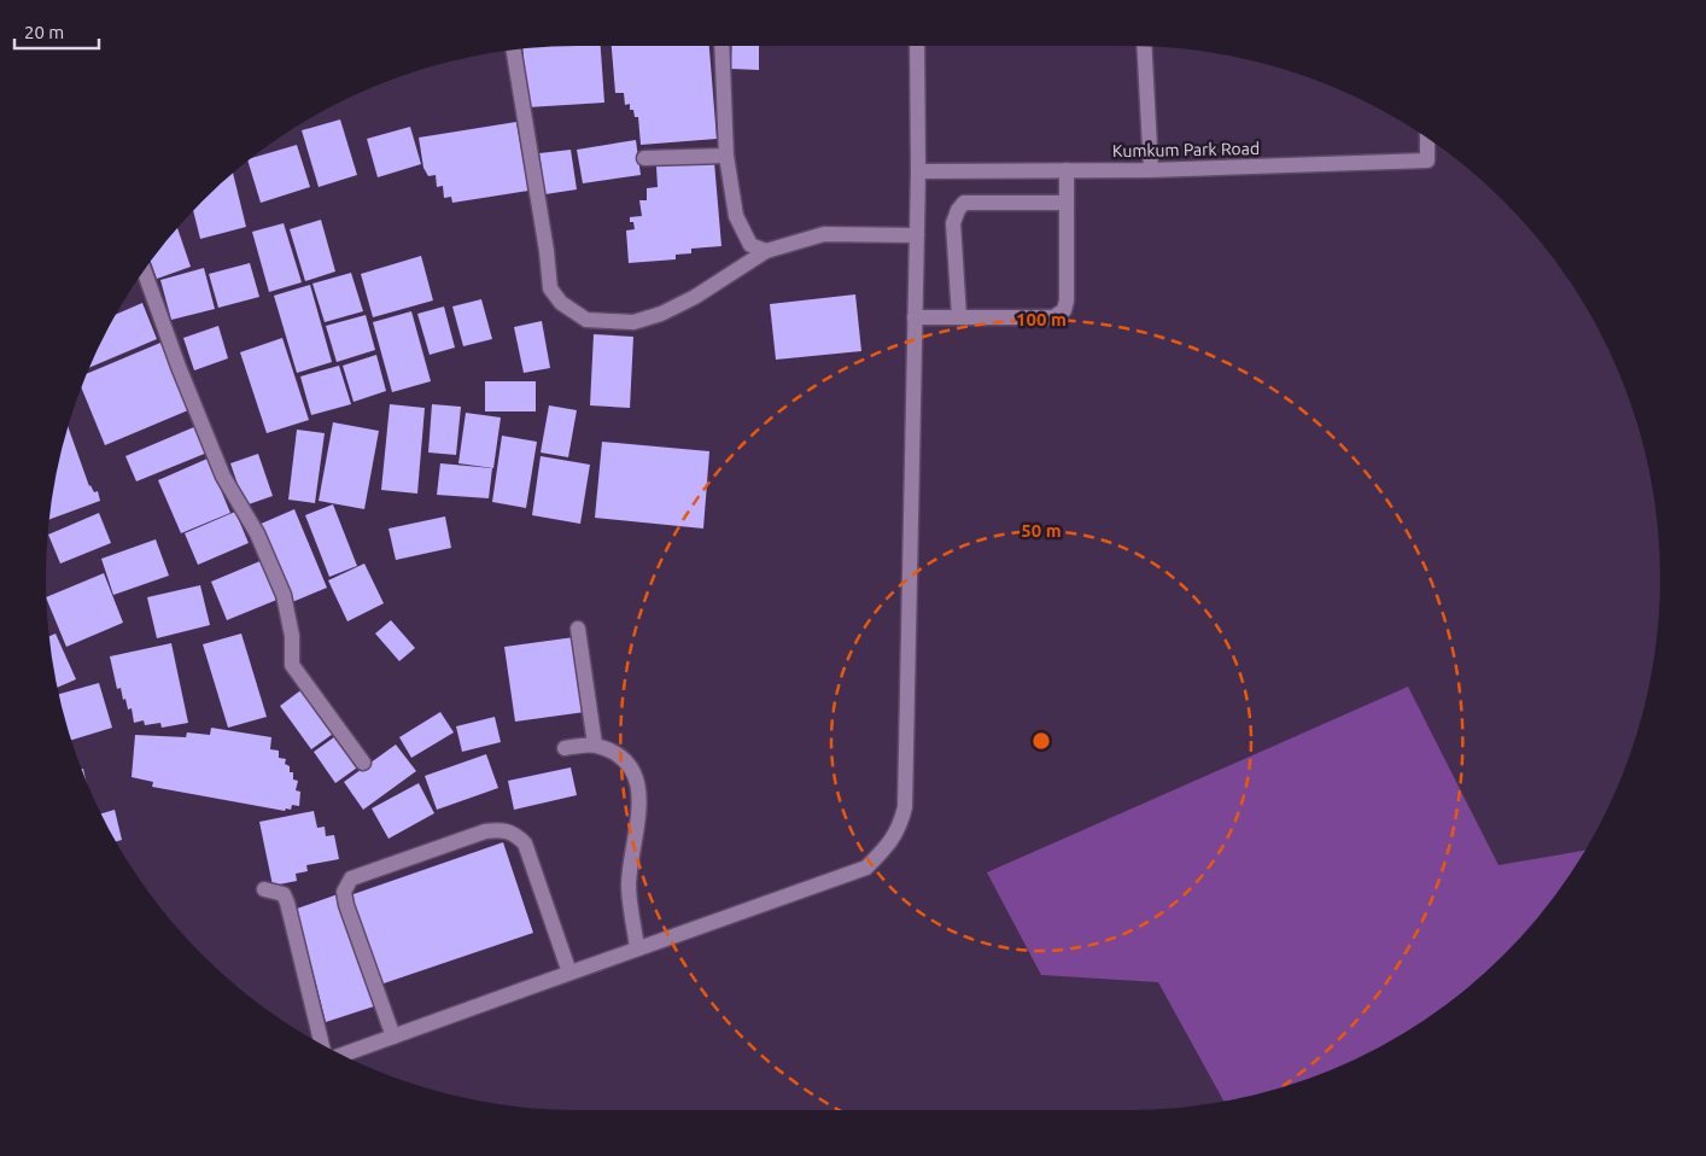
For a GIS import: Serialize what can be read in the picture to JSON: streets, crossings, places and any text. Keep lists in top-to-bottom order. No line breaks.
{"streets":{"street":["Kumkum Park Road"]},"scale_bar":"20 m","rings":["100 m","50 m"]}
